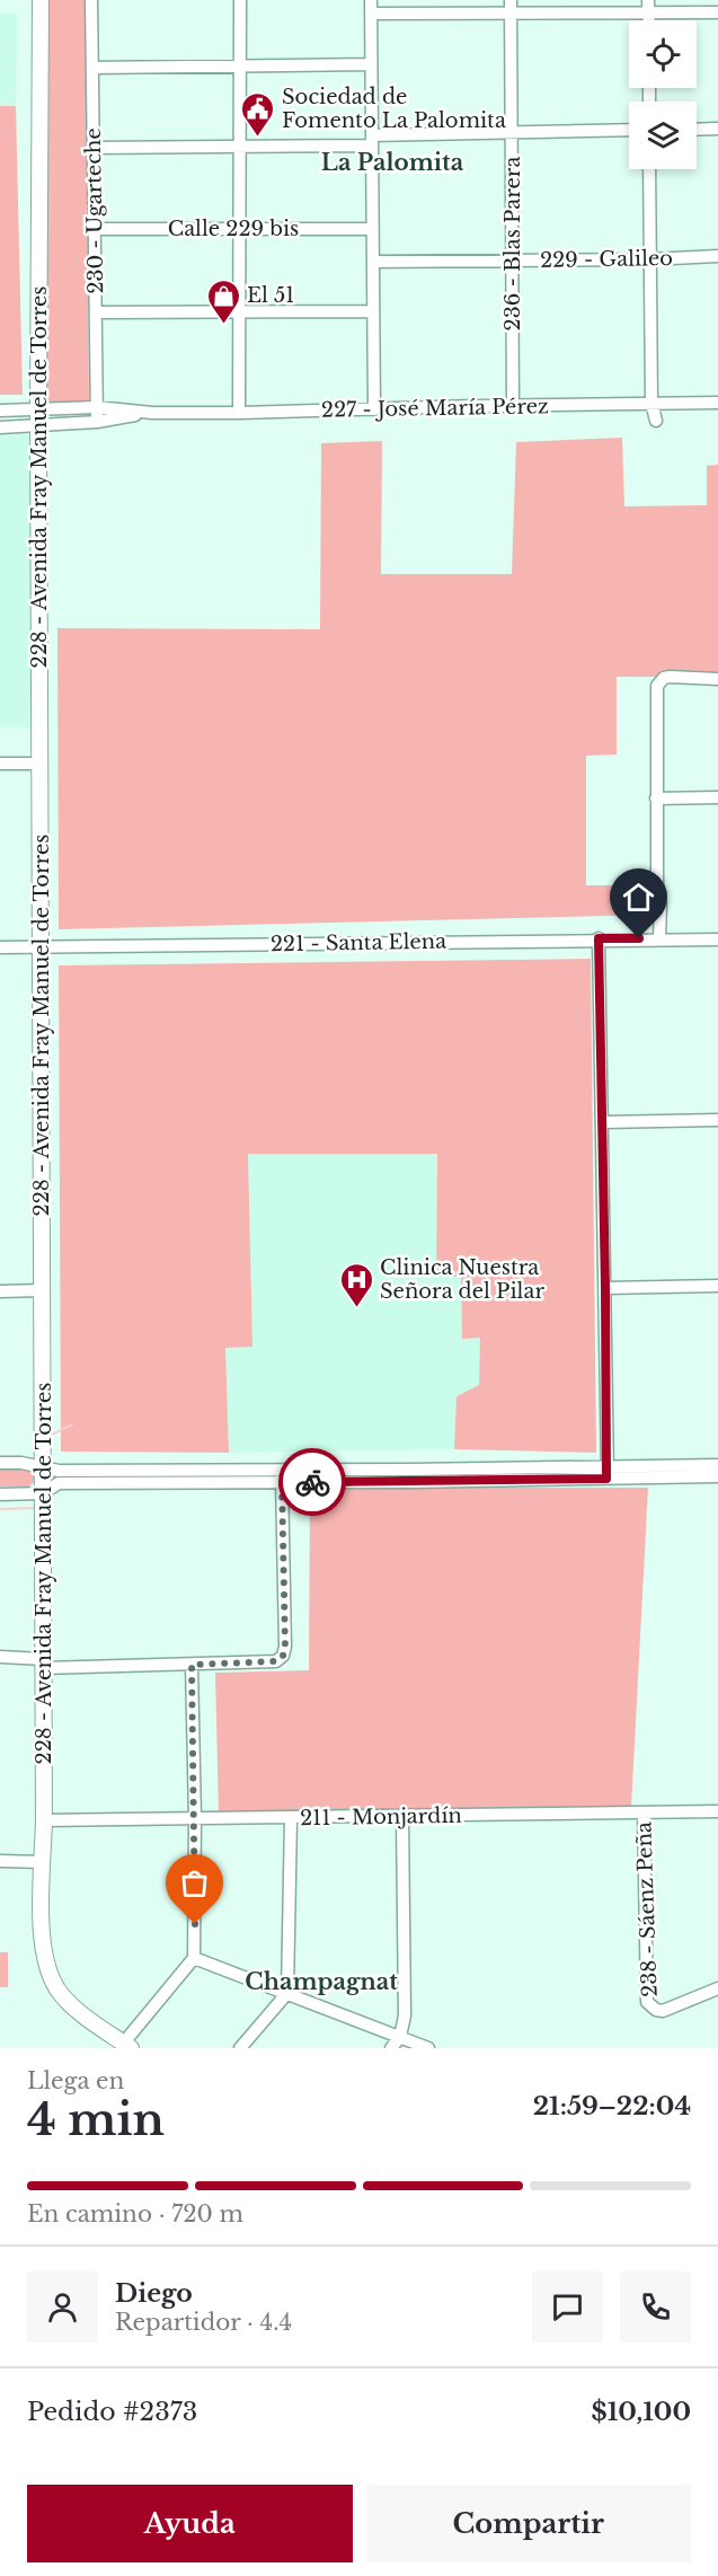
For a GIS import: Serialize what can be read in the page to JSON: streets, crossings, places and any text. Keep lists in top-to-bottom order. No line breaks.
{"streets":{"main road":["228 - Avenida Fray Manuel de Torres"],"street":["230 - Ugarteche","Calle 229 bis","236 - Blas Parera","229 - Galileo","227 - José María Pérez","221 - Santa Elena","211 - Monjardín","238 - Sáenz Peña"]},"crossings":[["230 - Ugarteche","Calle 229 bis"],["230 - Ugarteche","227 - José María Pérez"],["236 - Blas Parera","229 - Galileo"],["236 - Blas Parera","227 - José María Pérez"],["227 - José María Pérez","228 - Avenida Fray Manuel de Torres"],["228 - Avenida Fray Manuel de Torres","221 - Santa Elena"],["228 - Avenida Fray Manuel de Torres","211 - Monjardín"],["211 - Monjardín","238 - Sáenz Peña"]],"districts":["La Palomita","Champagnat"],"places":{"public building":["Sociedad de Fomento La Palomita"],"shop":["El 51"],"hospital":["Clinica Nuestra Señora del Pilar"]},"page":{"heading":["4 min","Llega en","21:59–22:04"],"panel":["Diego","Repartidor · 4.4","Pedido #2373","$10,100"],"bar":"En camino · 720 m","buttons":["Ayuda","Compartir"]}}
